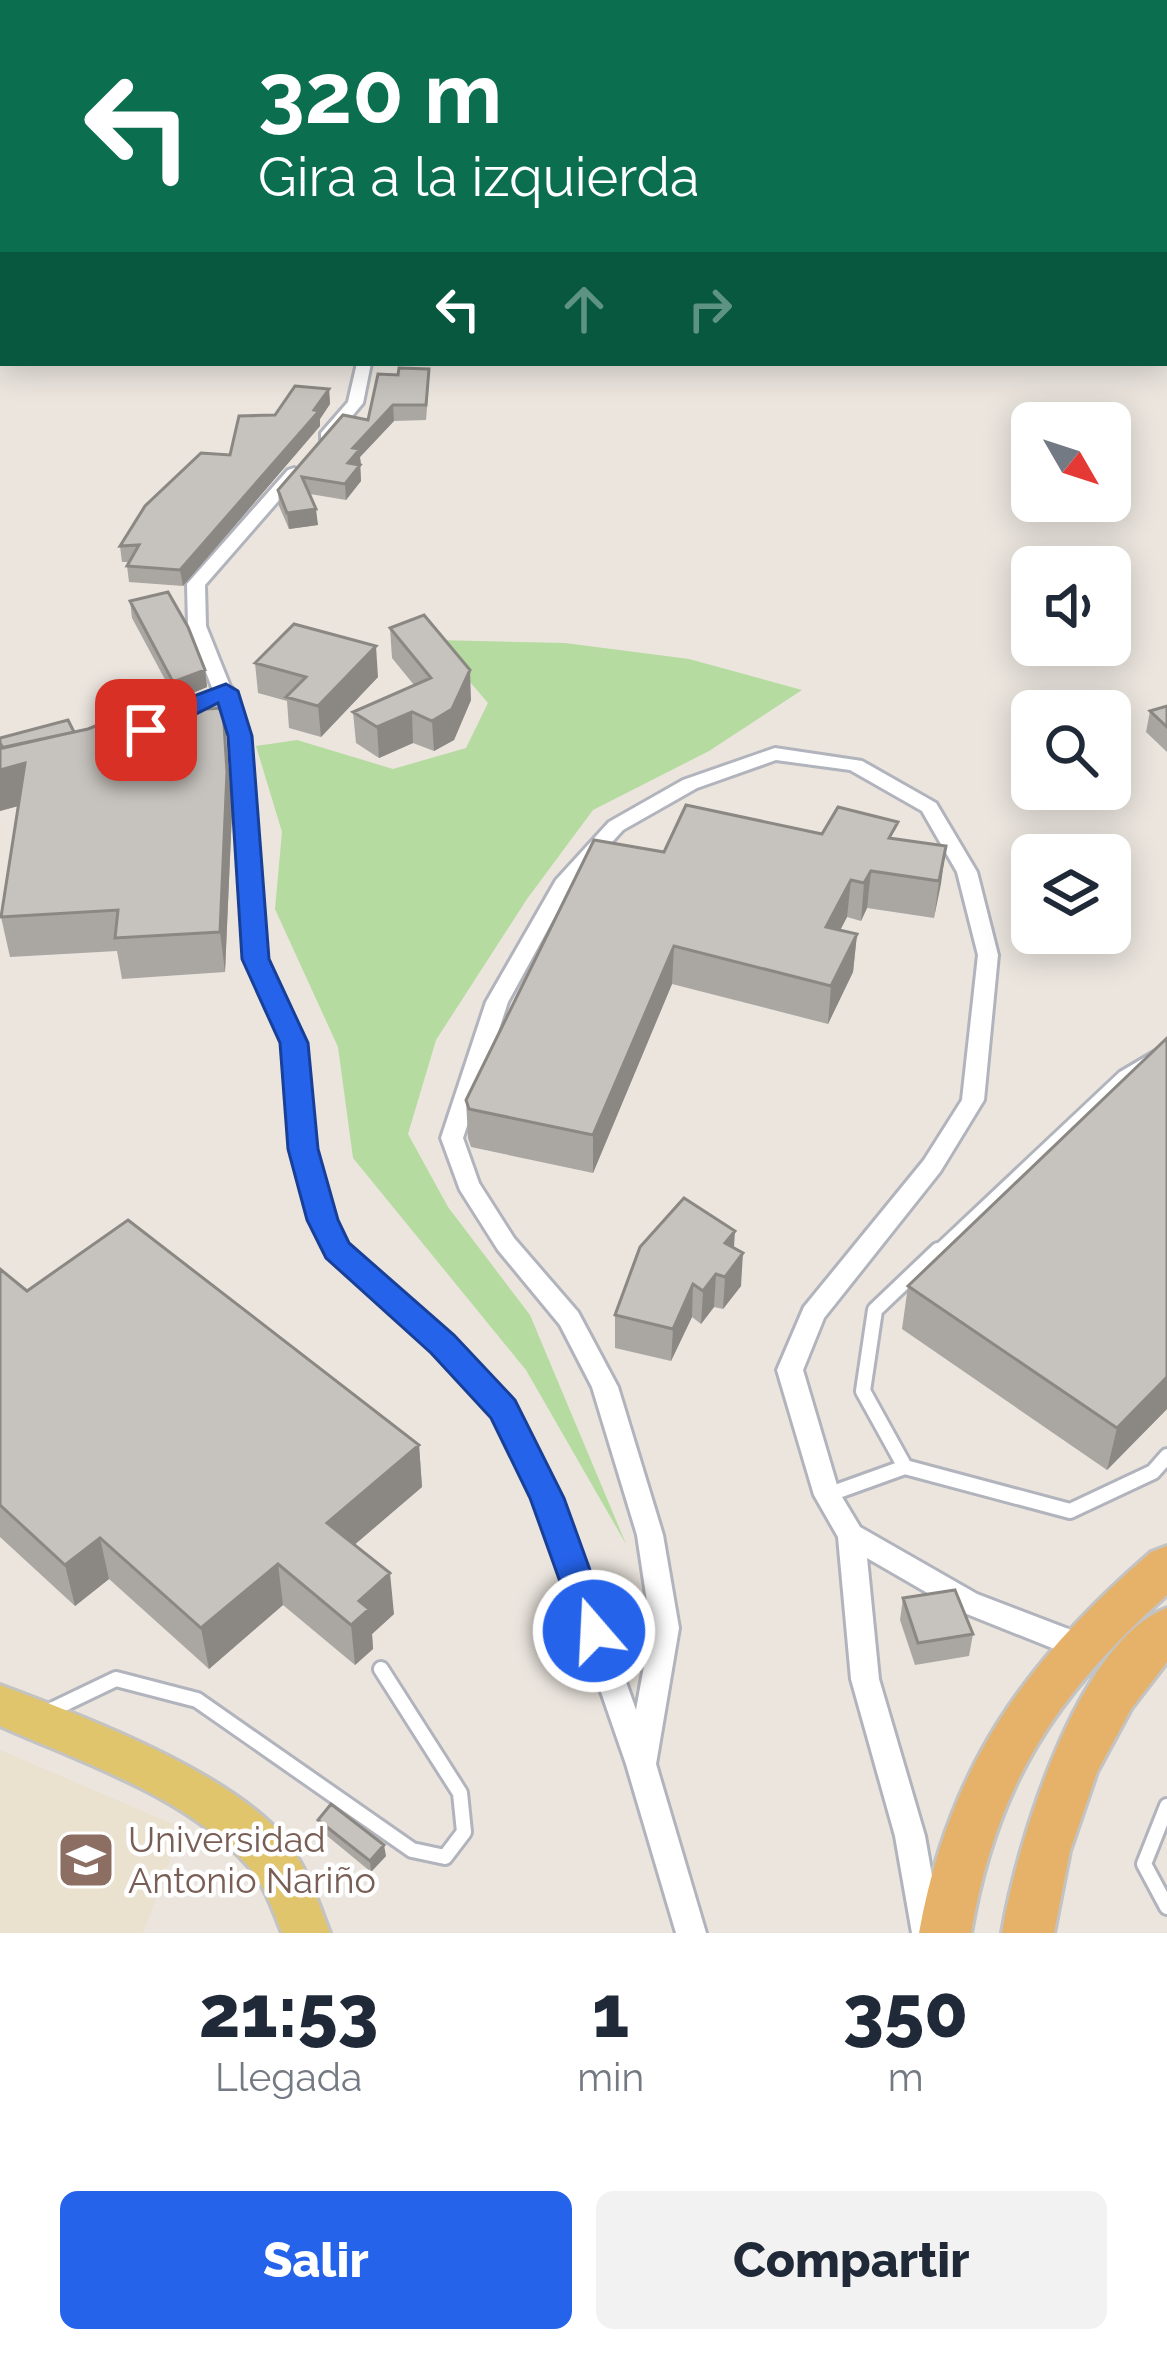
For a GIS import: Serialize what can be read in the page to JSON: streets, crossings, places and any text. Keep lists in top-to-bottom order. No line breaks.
{"places":{"school or university":["Universidad Antonio Nariño"]},"north":"bottom right","page":{"turn":["320 m","Gira a la izquierda"],"eta":["21:53","Llegada","1","min","350","m"],"buttons":["Salir","Compartir"]}}
